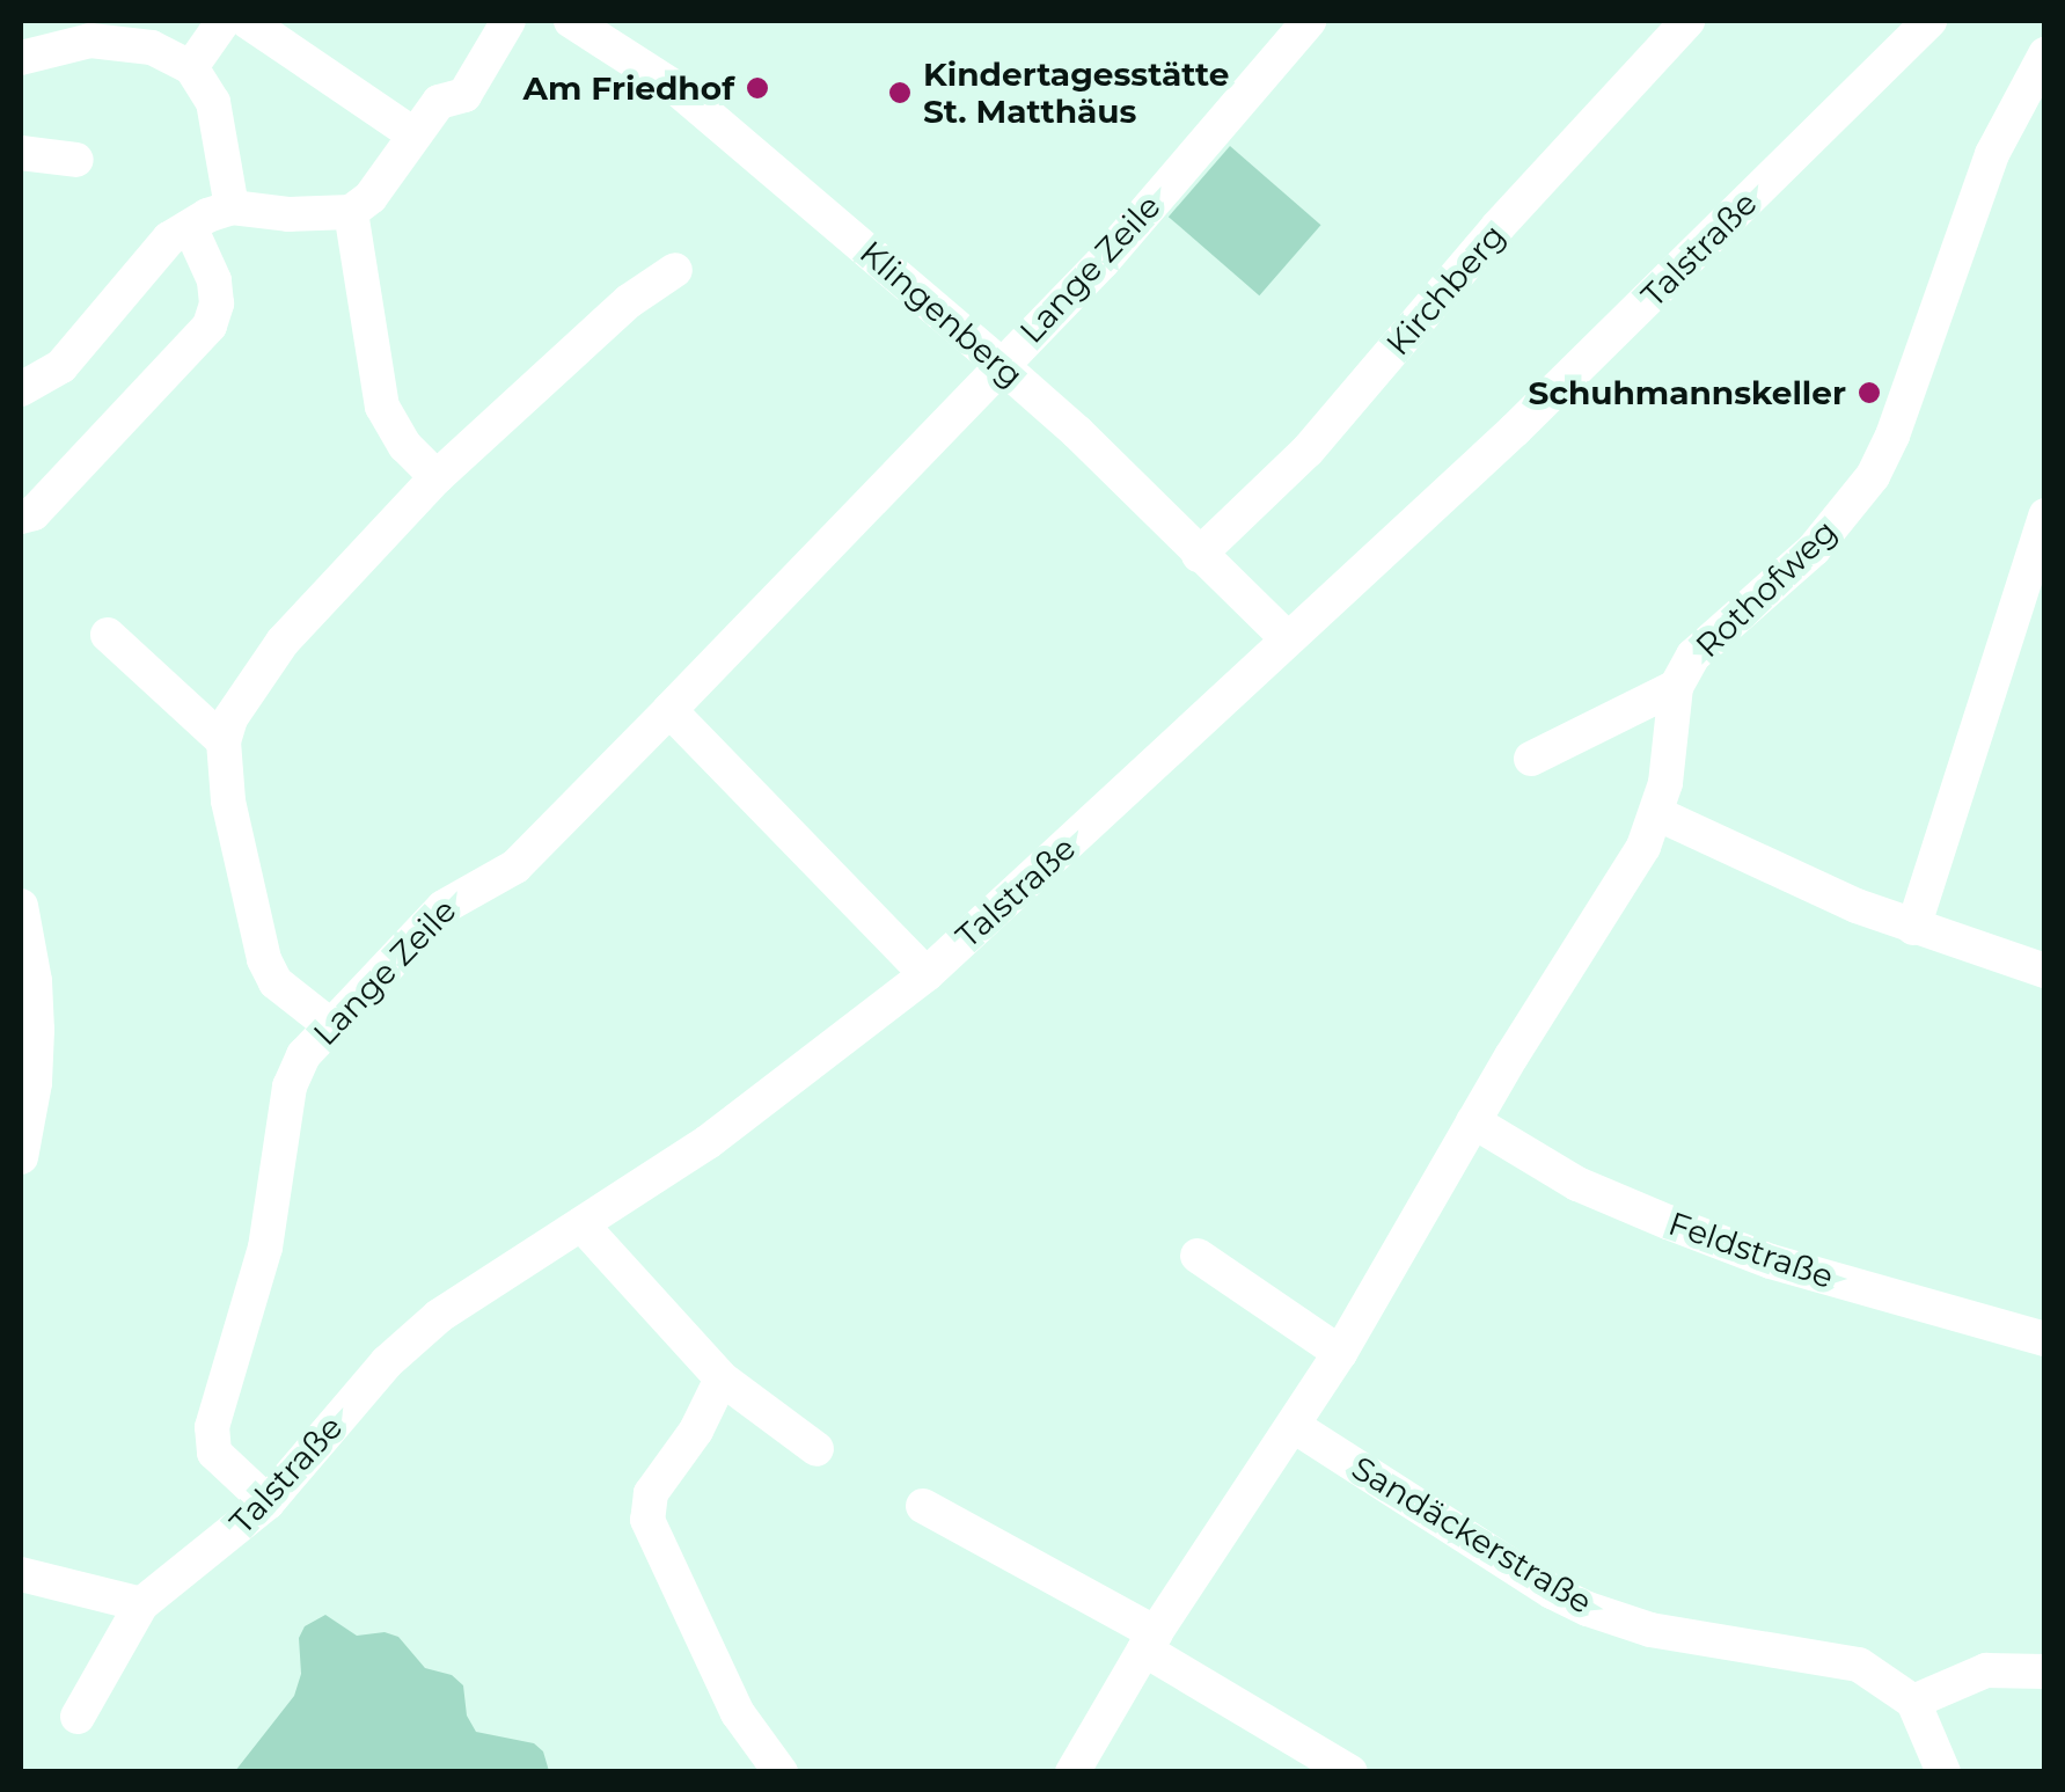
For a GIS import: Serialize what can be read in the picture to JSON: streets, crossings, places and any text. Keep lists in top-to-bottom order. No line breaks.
{"streets":{"street":["Talstraße","Lange Zeile","Kirchberg","Klingenberg","Rothofweg","Feldstraße","Sandäckerstraße"]},"crossings":[["Talstraße","Lange Zeile"],["Talstraße","Klingenberg"],["Lange Zeile","Klingenberg"],["Kirchberg","Klingenberg"],["Rothofweg","Feldstraße"],["Rothofweg","Sandäckerstraße"]],"places":["Am Friedhof","Kindertagesstätte St. Matthäus","Schuhmannskeller"]}
